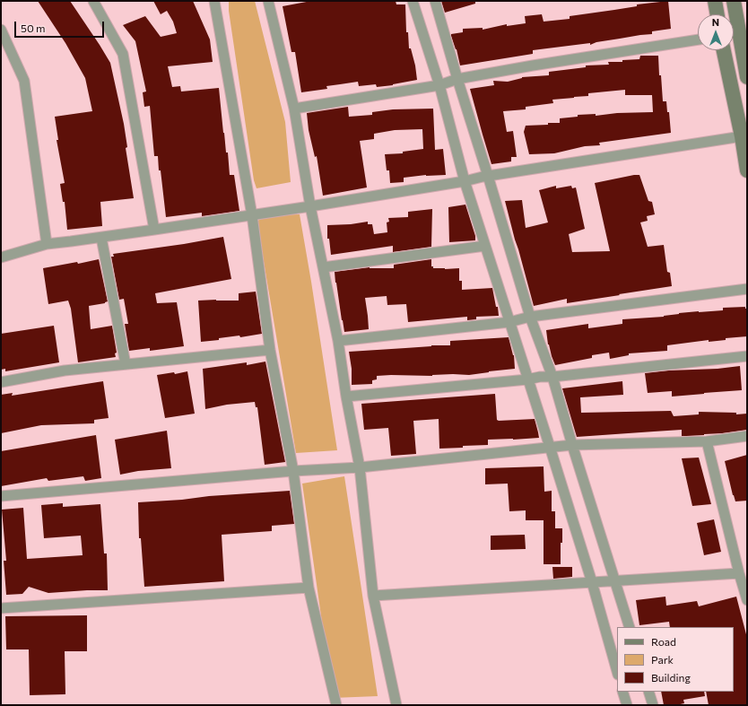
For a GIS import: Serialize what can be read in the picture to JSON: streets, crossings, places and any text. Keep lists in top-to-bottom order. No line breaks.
{"legend":["Road","Park","Building"],"scale_bar":"50 m","north":"top"}
